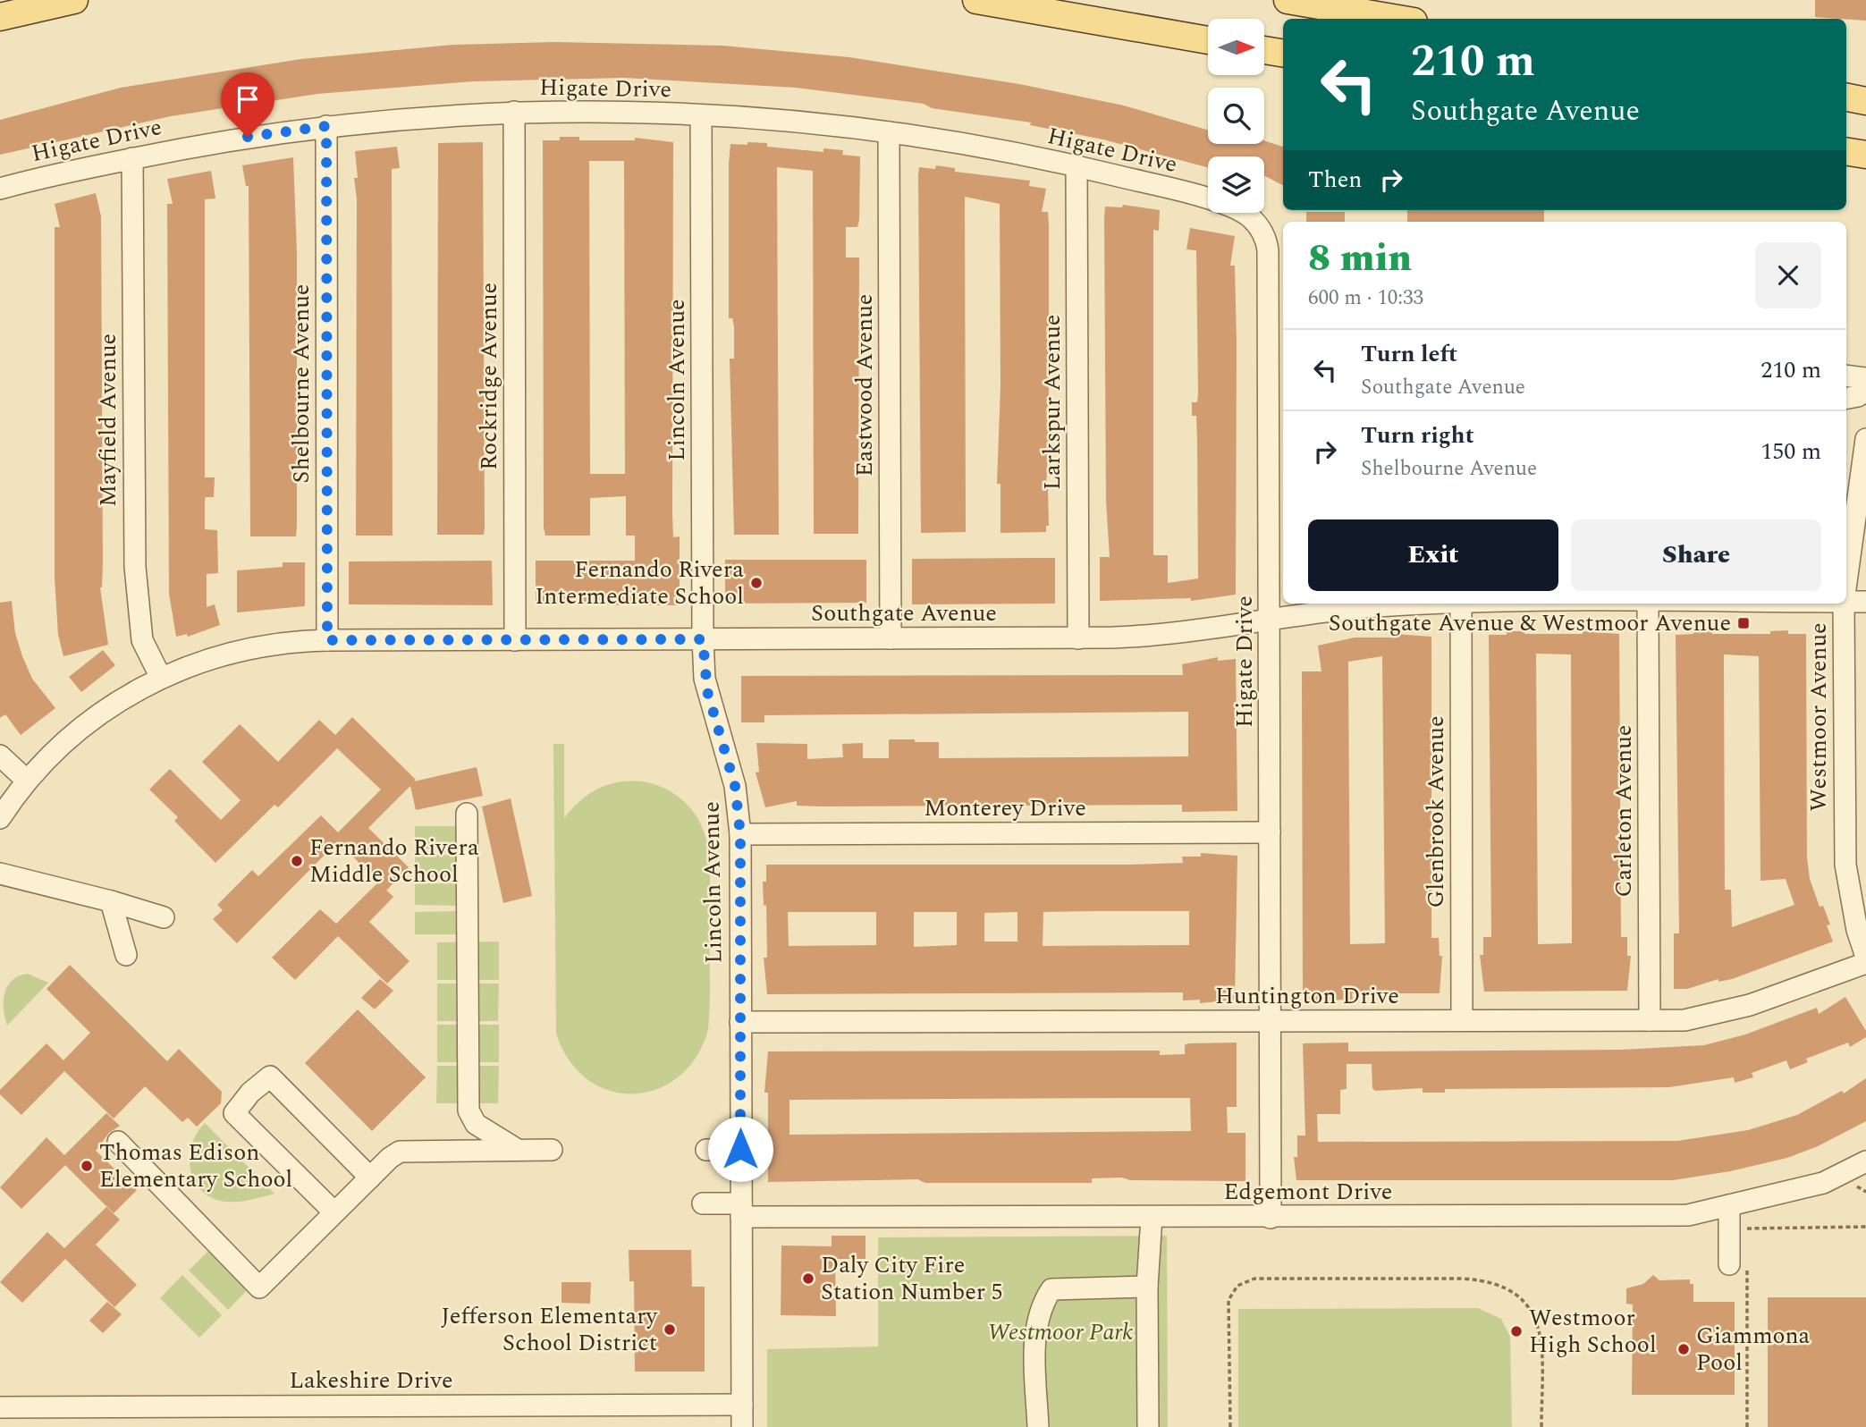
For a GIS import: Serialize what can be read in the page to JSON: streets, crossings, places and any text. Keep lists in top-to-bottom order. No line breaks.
{"streets":{"street":["Higate Drive","Rockridge Avenue","Lincoln Avenue","Shelbourne Avenue","Eastwood Avenue","Larkspur Avenue","Mayfield Avenue","Southgate Avenue","Westmoor Avenue","Monterey Drive","Carleton Avenue","Glenbrook Avenue","Huntington Drive","Edgemont Drive","Lakeshire Drive"]},"crossings":[["Higate Drive","Rockridge Avenue"],["Higate Drive","Lincoln Avenue"],["Higate Drive","Shelbourne Avenue"],["Higate Drive","Eastwood Avenue"],["Higate Drive","Larkspur Avenue"],["Higate Drive","Mayfield Avenue"],["Higate Drive","Southgate Avenue"],["Higate Drive","Monterey Drive"],["Higate Drive","Huntington Drive"],["Higate Drive","Edgemont Drive"],["Rockridge Avenue","Southgate Avenue"],["Lincoln Avenue","Southgate Avenue"],["Lincoln Avenue","Monterey Drive"],["Lincoln Avenue","Huntington Drive"],["Lincoln Avenue","Edgemont Drive"],["Lincoln Avenue","Lakeshire Drive"],["Shelbourne Avenue","Southgate Avenue"],["Eastwood Avenue","Southgate Avenue"],["Larkspur Avenue","Southgate Avenue"],["Mayfield Avenue","Southgate Avenue"],["Carleton Avenue","Huntington Drive"],["Glenbrook Avenue","Huntington Drive"]],"parks":["Westmoor Park"],"places":{"other":["Fernando Rivera Intermediate School","Fernando Rivera Middle School","Thomas Edison Elementary School","Daly City Fire Station Number 5","Jefferson Elementary School District","Westmoor High School","Giammona Pool"],"transit":["Southgate Avenue & Westmoor Avenue"]},"north":"right","page":{"turn":["210 m","Southgate Avenue"],"then":"Then","heading":["8 min","600 m · 10:33"],"list":[{"name":"Turn left","note":"Southgate Avenue","value":"210 m"},{"name":"Turn right","note":"Shelbourne Avenue","value":"150 m"}],"buttons":["Exit","Share"]}}
